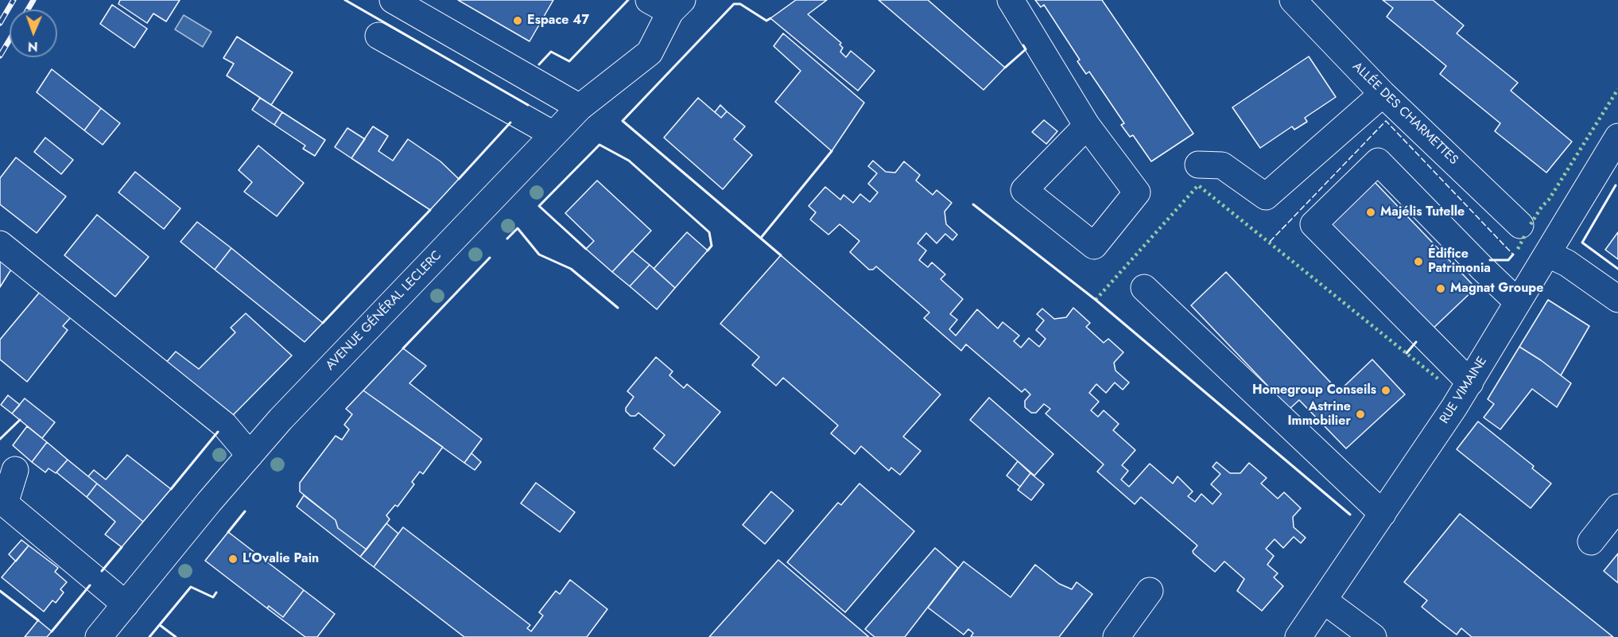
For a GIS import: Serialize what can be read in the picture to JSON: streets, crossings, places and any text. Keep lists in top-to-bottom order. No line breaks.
{"streets":{"street":["ALLÉE DES CHARMETTES","AVENUE GÉNÉRAL LECLERC","RUE VIMAINE"]},"places":["Espace 47","Majélis Tutelle","Édifice Patrimonia","Magnat Groupe","Homegroup Conseils","Astrine Immobilier","L'Ovalie Pain"],"north":"bottom"}
